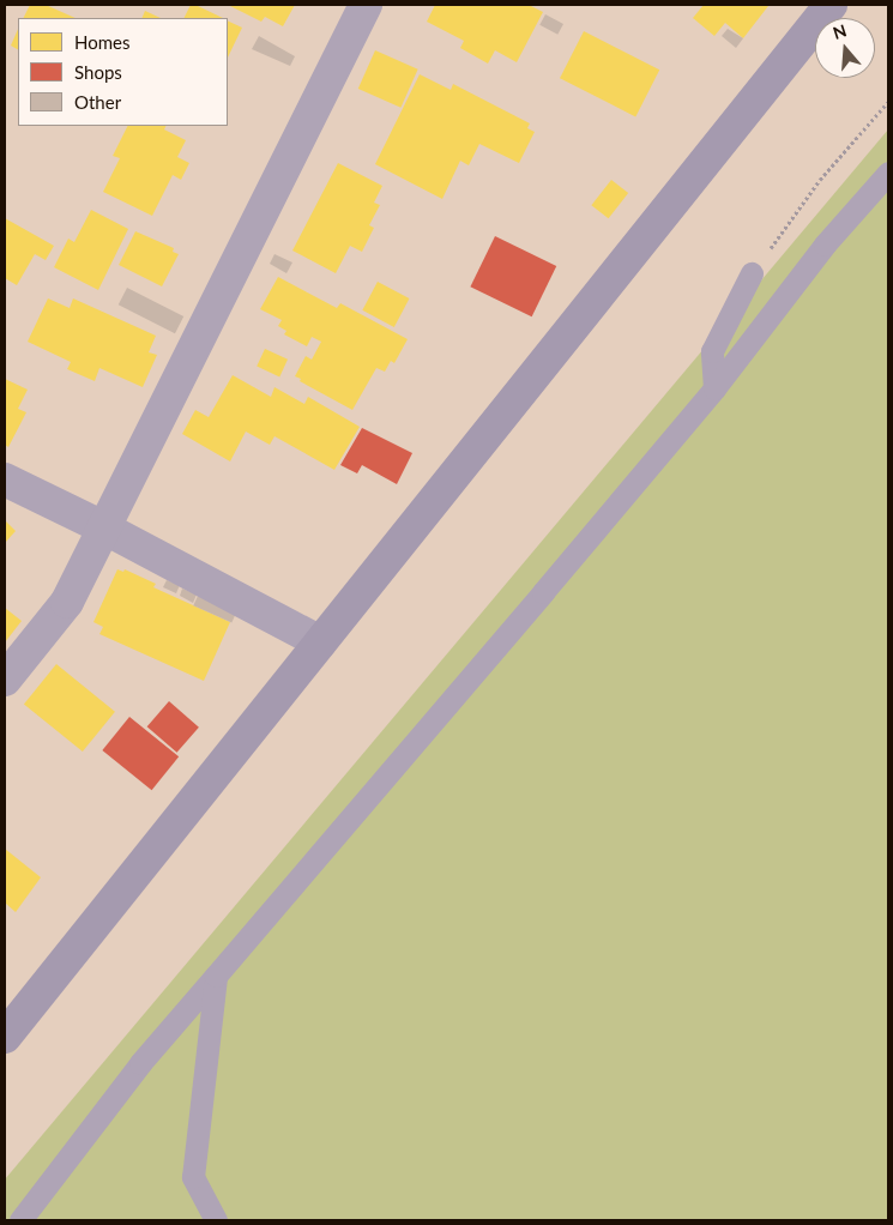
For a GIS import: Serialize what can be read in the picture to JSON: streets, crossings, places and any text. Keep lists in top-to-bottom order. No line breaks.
{"legend":["Homes","Shops","Other"],"north":"top"}
